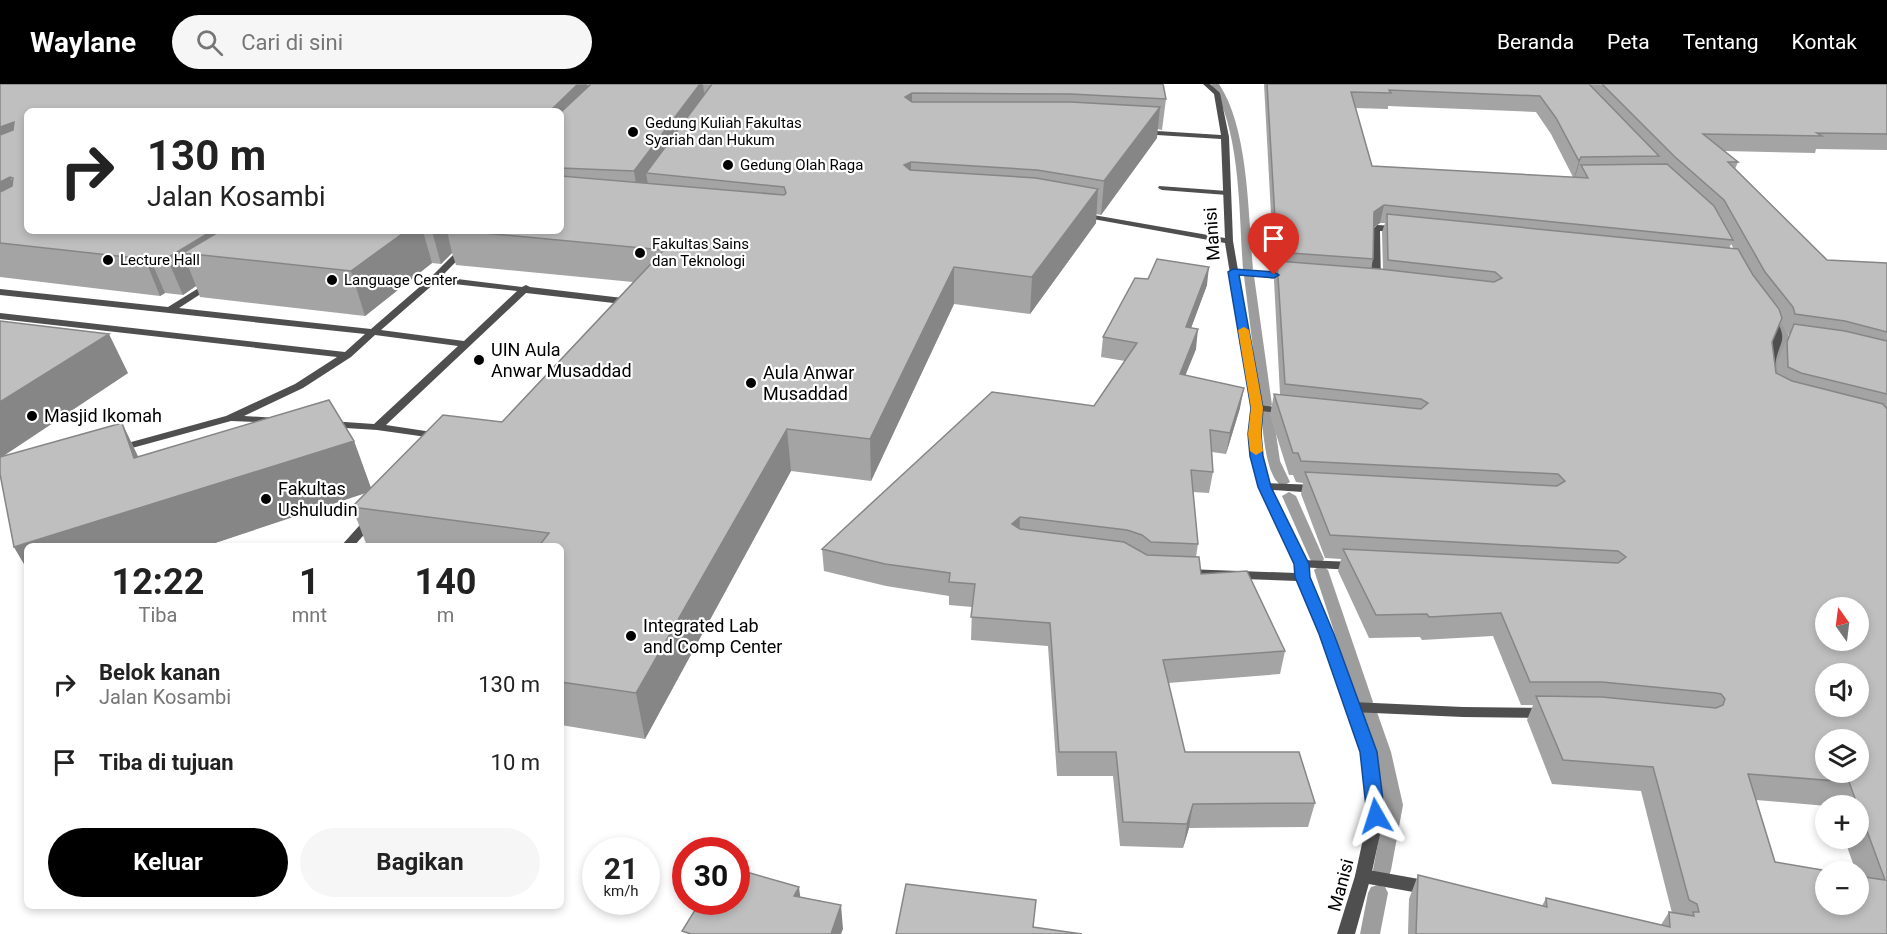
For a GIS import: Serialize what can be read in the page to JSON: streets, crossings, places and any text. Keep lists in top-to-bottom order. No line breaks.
{"streets":{"street":["Manisi"]},"places":["Gedung Kuliah Fakultas Syariah dan Hukum","Gedung Olah Raga","Fakultas Sains dan Teknologi","Lecture Hall","Language Center","UIN Aula Anwar Musaddad","Aula Anwar Musaddad","Masjid Ikomah","Fakultas Ushuludin","Integrated Lab and Comp Center"],"north":"top","page":{"header":"Waylane","search":"Cari di sini","nav":["Beranda","Peta","Tentang","Kontak"],"turn":["130 m","Jalan Kosambi"],"eta":["12:22","Tiba","1","mnt","140","m"],"map_buttons":["+","−"],"list":[{"name":"Belok kanan","note":"Jalan Kosambi","value":"130 m"},{"name":"Tiba di tujuan","value":"10 m"}],"buttons":["Keluar","Bagikan"],"speed":"21 km/h","limit":"30"}}
